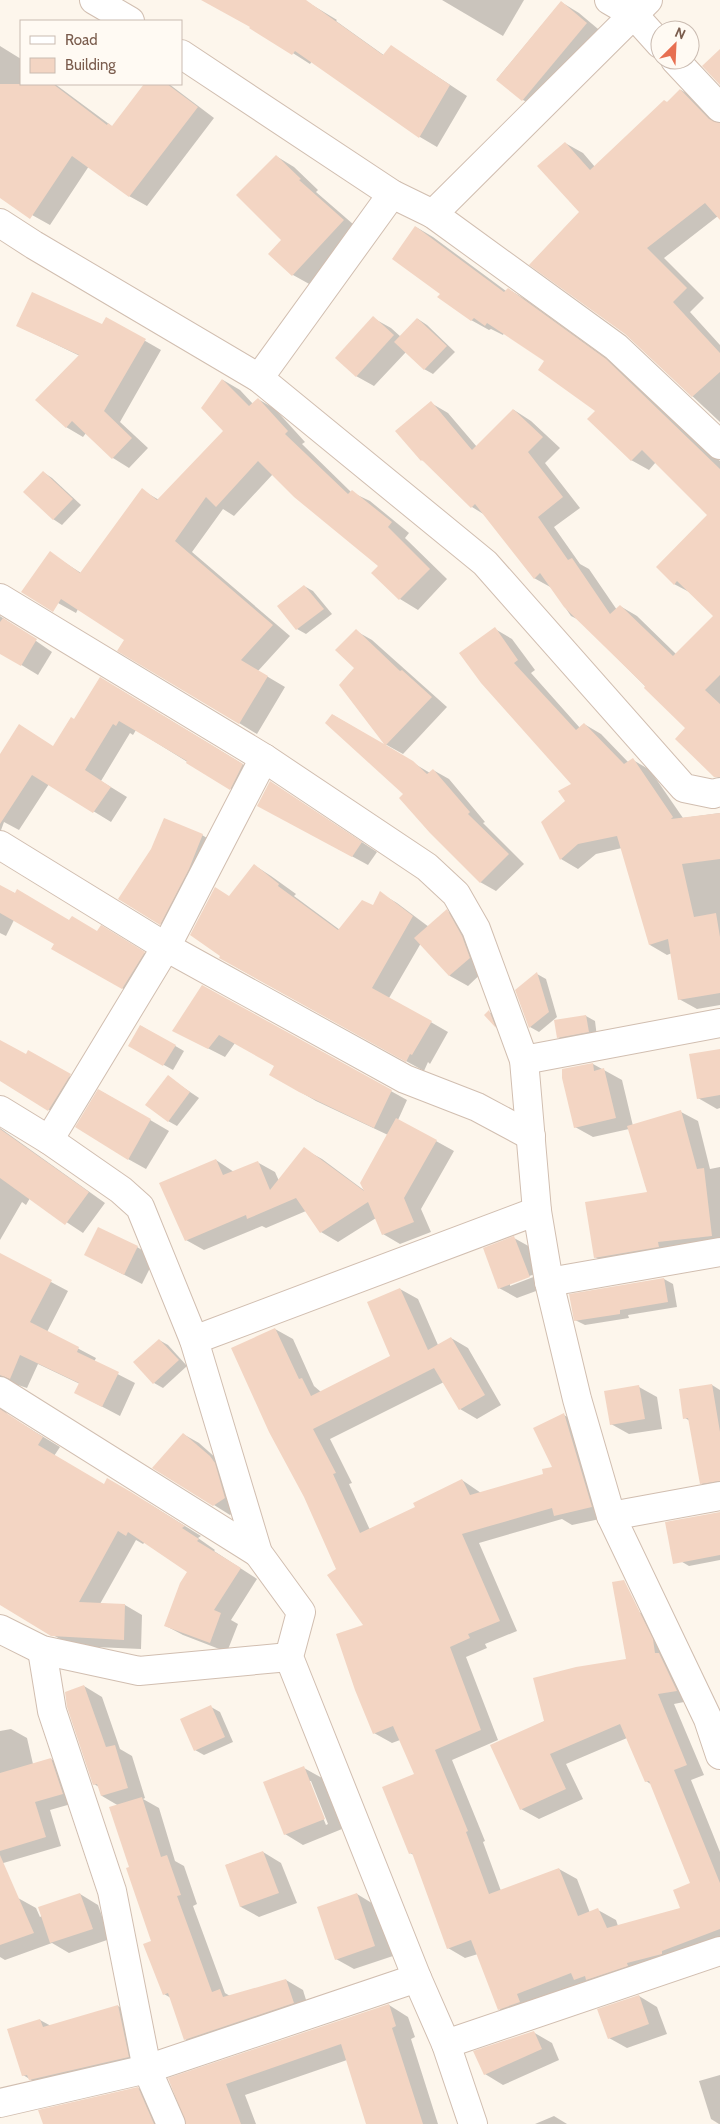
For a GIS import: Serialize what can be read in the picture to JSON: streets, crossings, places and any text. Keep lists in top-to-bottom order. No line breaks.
{"legend":["Road","Building"],"north":"top right"}
